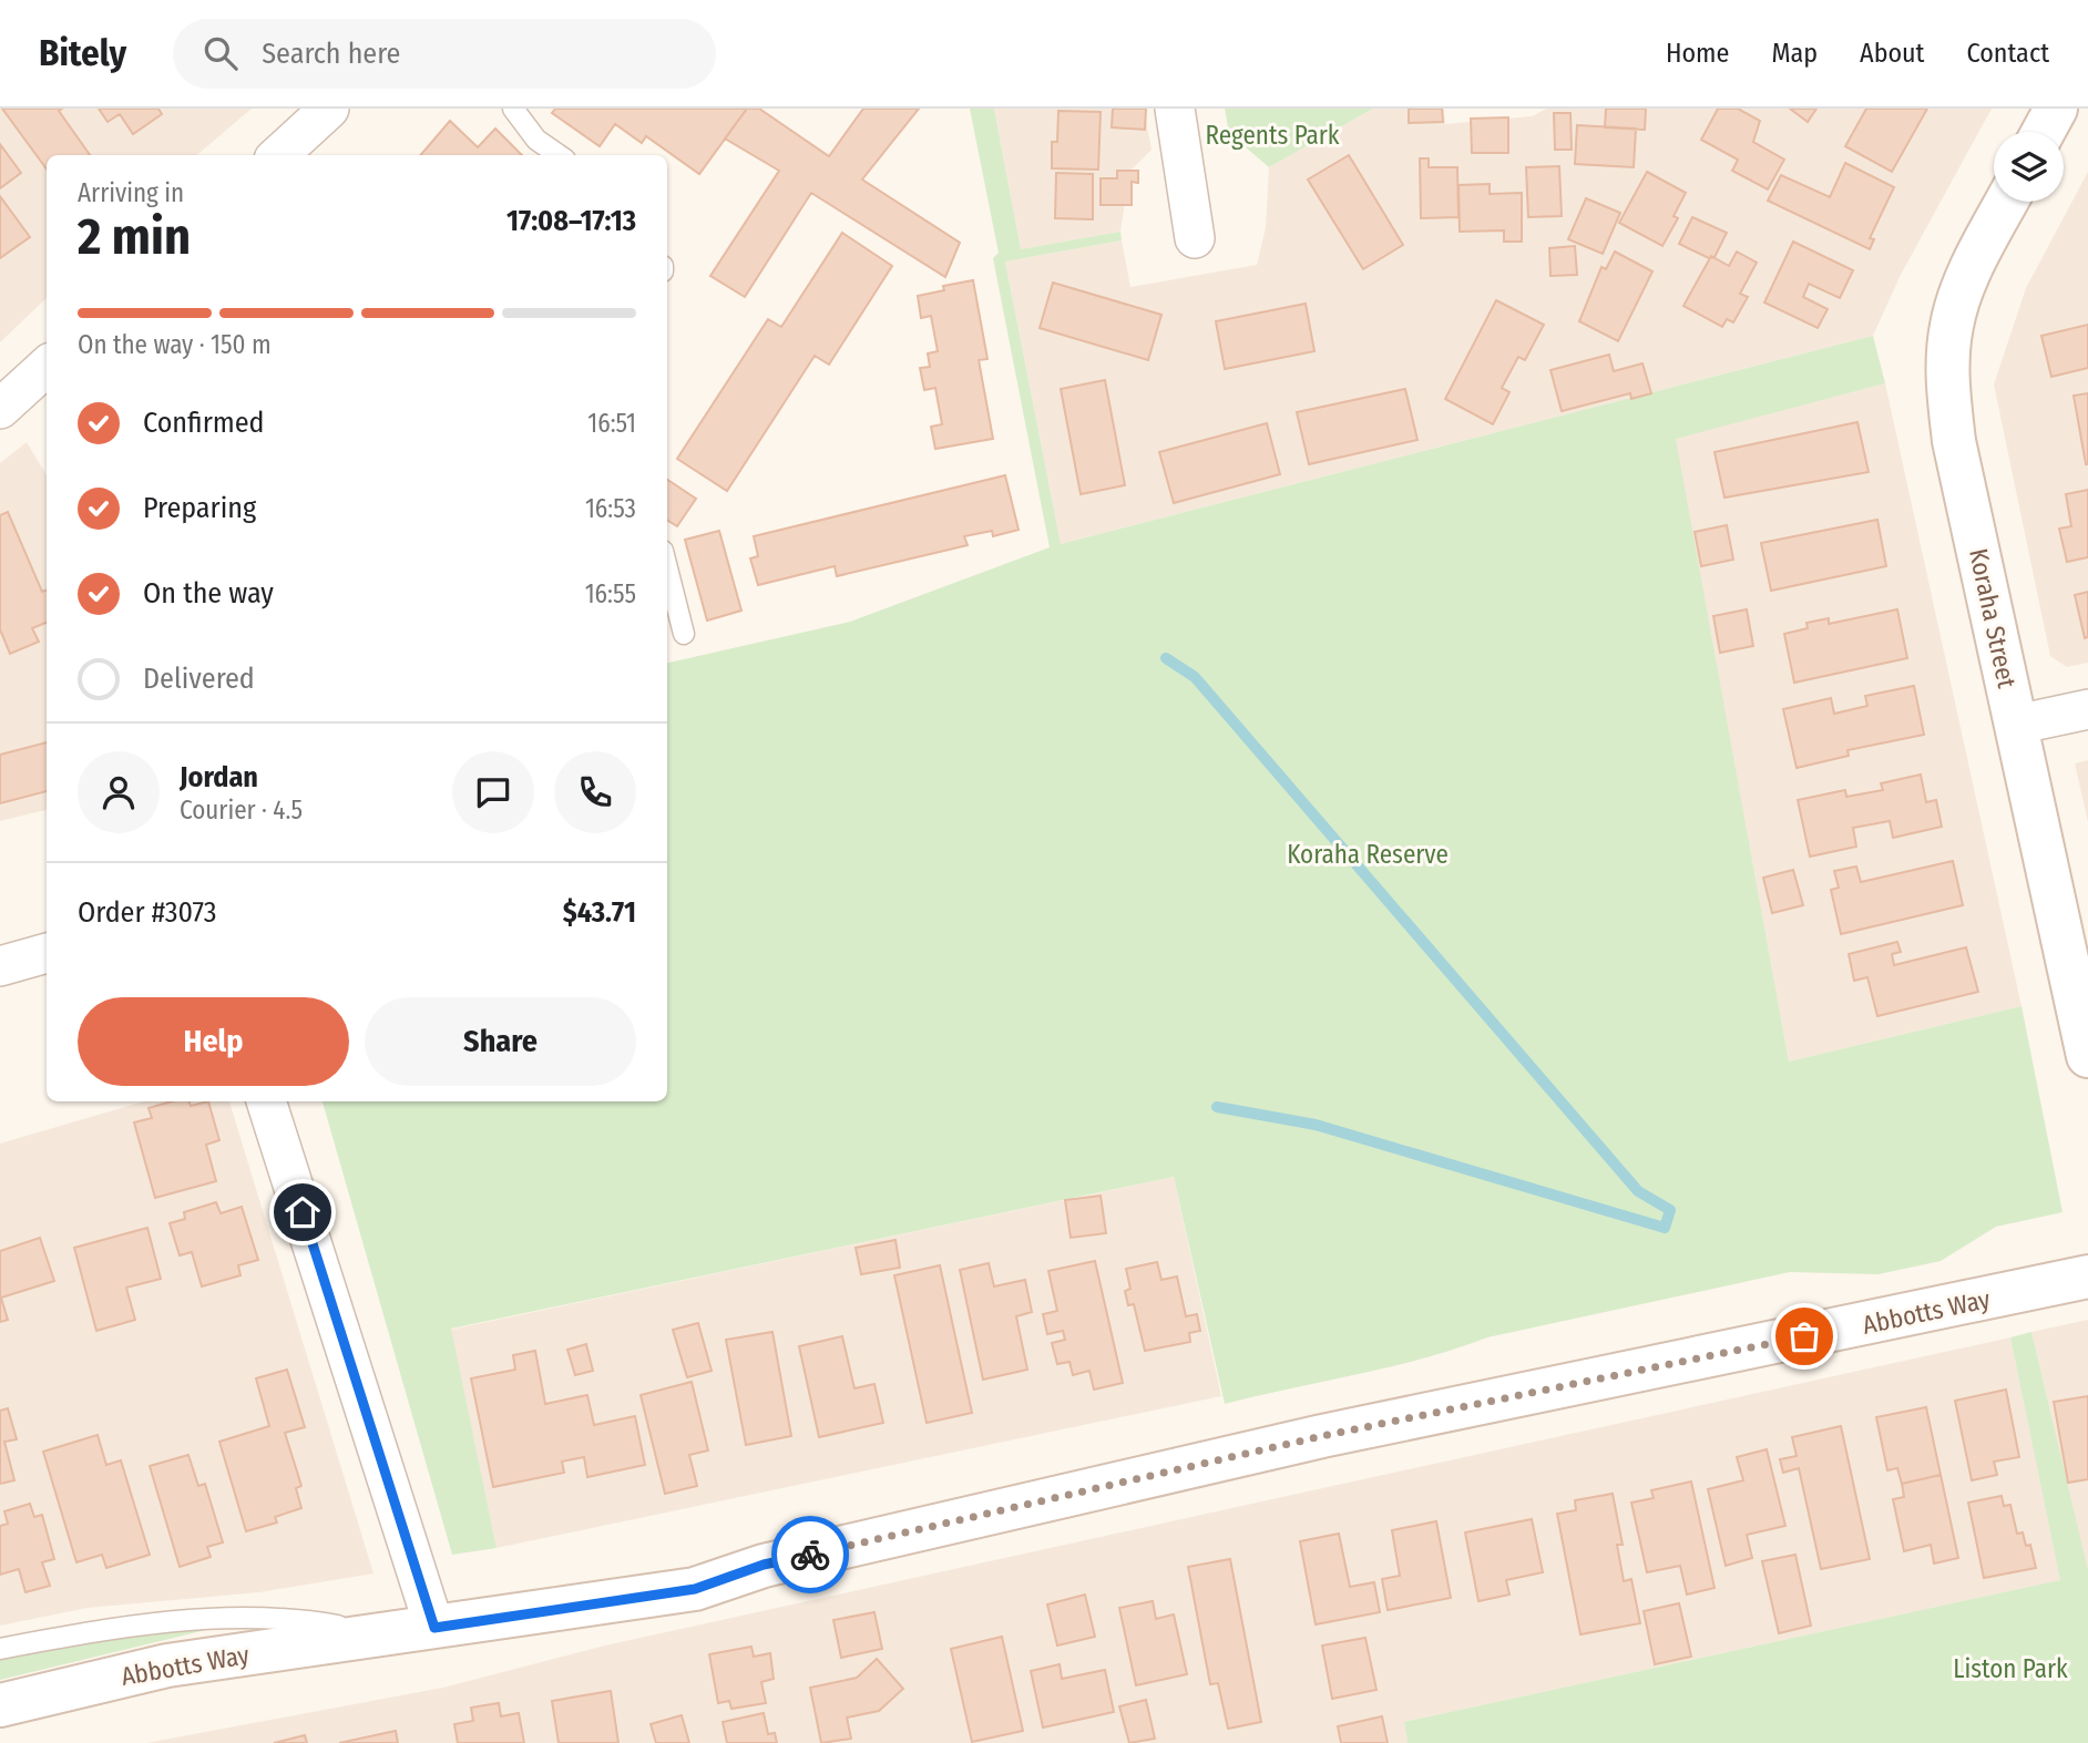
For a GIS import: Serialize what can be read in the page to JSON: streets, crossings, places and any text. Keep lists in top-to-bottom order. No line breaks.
{"streets":{"main road":["Koraha Street","Abbotts Way"]},"parks":["Regents Park","Koraha Reserve","Liston Park"],"page":{"header":"Bitely","search":"Search here","nav":["Home","Map","About","Contact"],"heading":["2 min","Arriving in","17:08–17:13"],"panel":["Jordan","Courier · 4.5","Order #3073","$43.71"],"bar":"On the way · 150 m","list":[["Confirmed","16:51"],["Preparing","16:53"],["On the way","16:55"],"Delivered"],"buttons":["Help","Share"]}}
